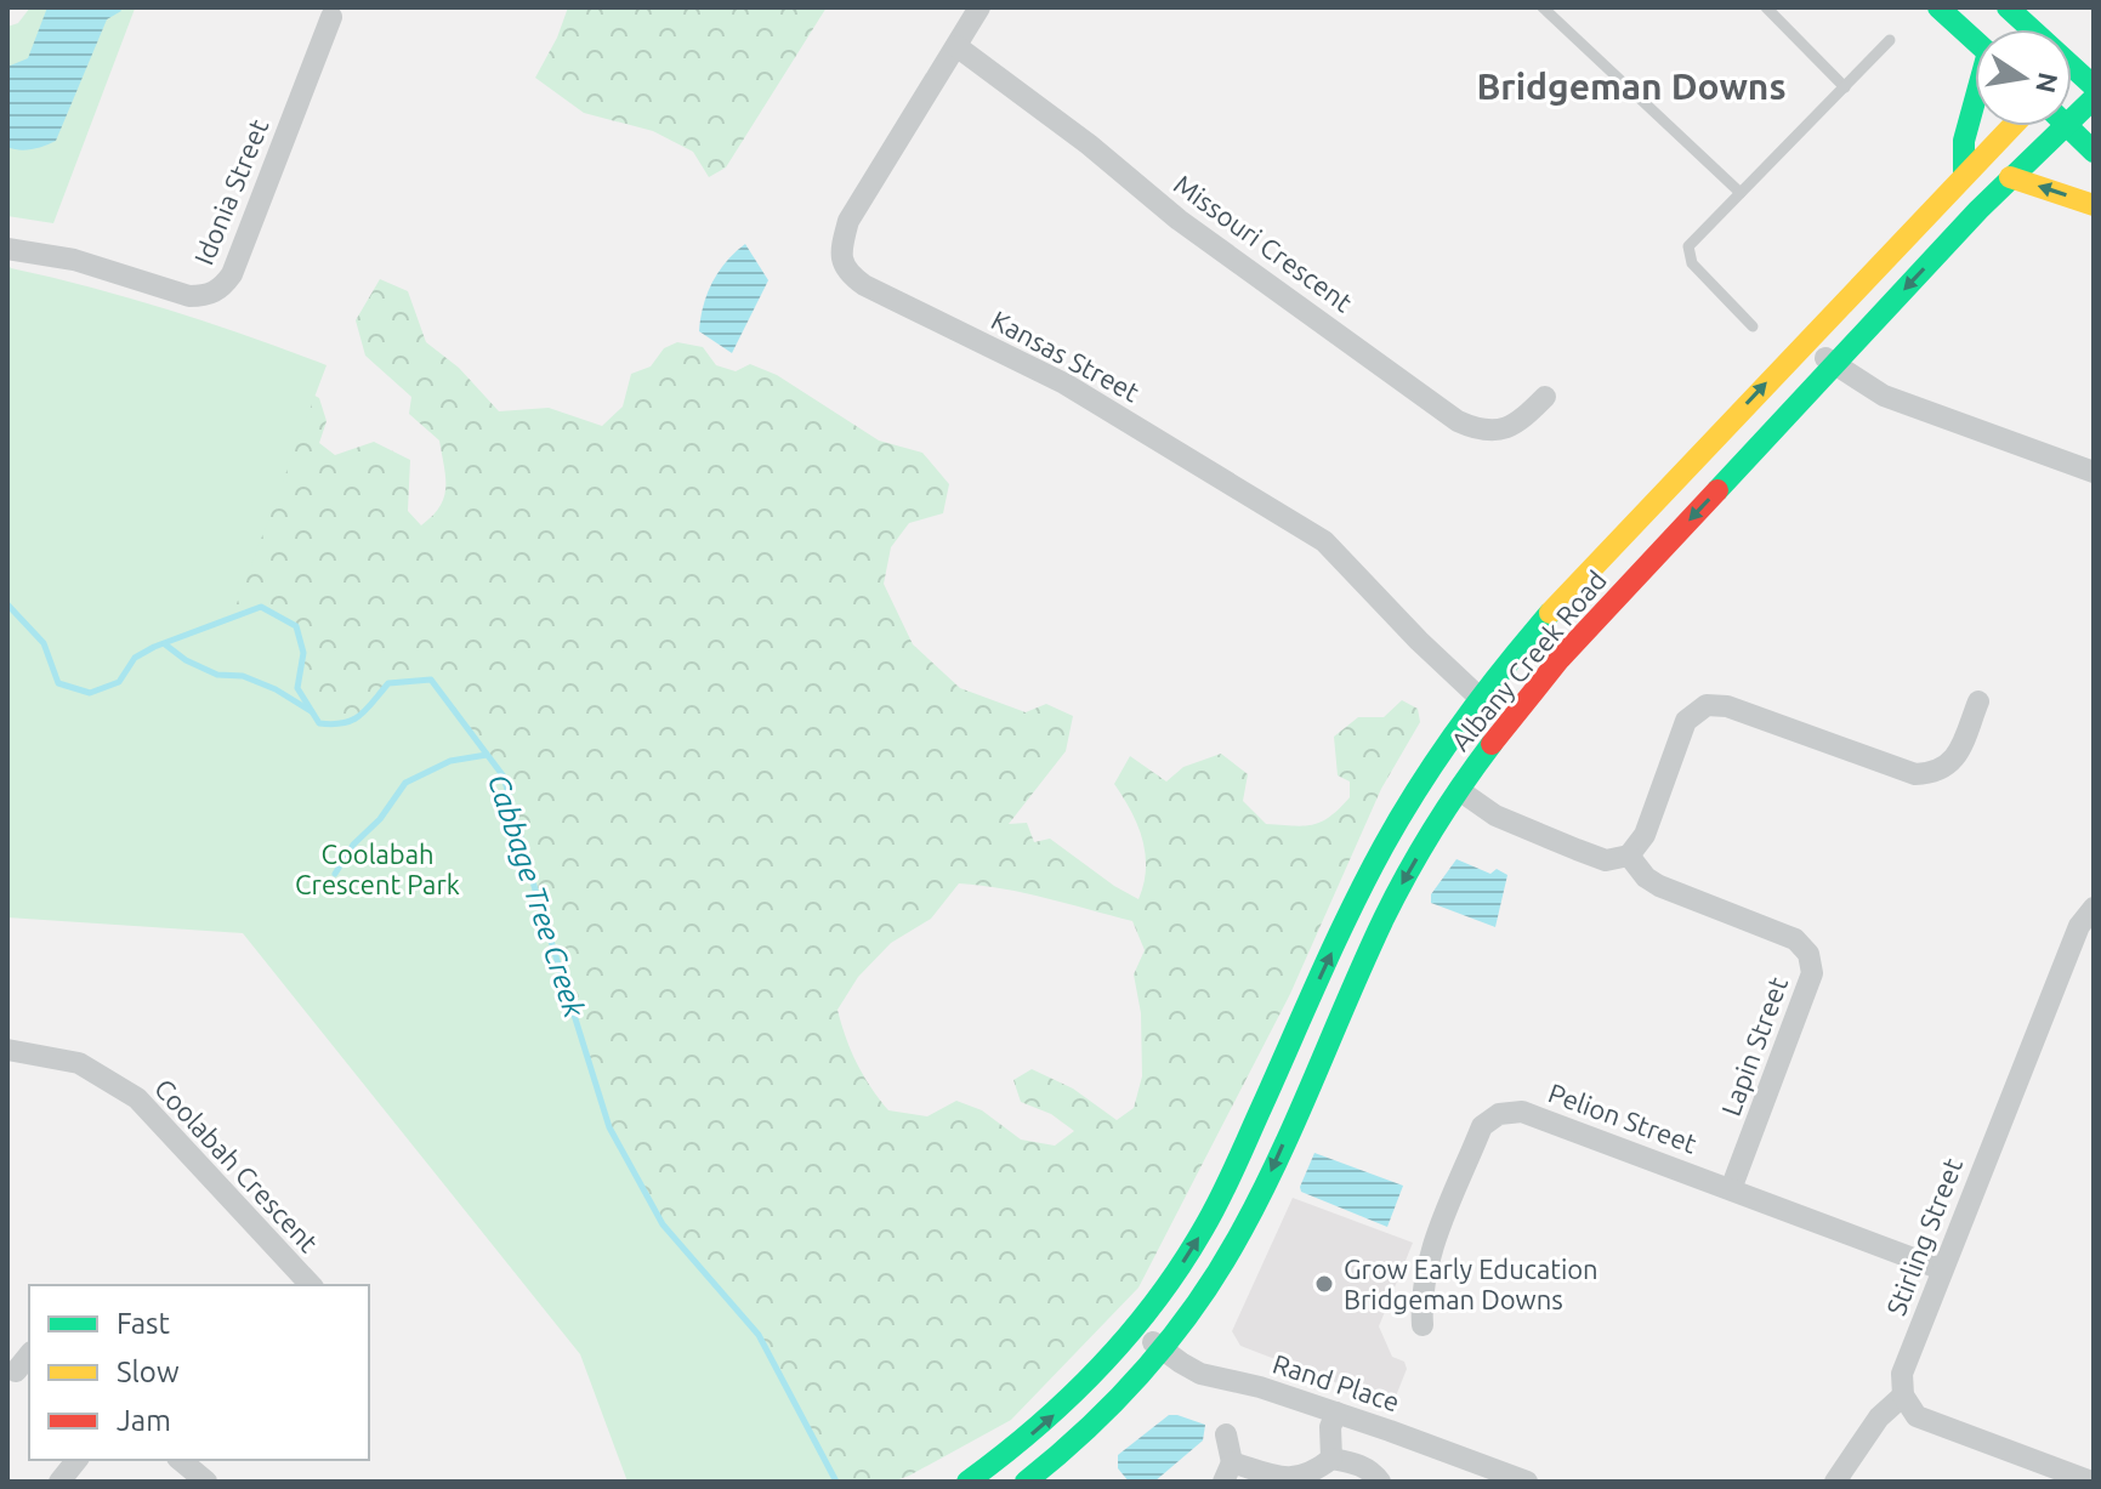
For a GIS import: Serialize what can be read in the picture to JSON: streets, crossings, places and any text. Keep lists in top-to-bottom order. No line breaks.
{"streets":{"main road":["Albany Creek Road"],"street":["Idonia Street","Missouri Crescent","Kansas Street","Lapin Street","Pelion Street","Coolabah Crescent","Stirling Street","Rand Place"]},"crossings":[["Missouri Crescent","Kansas Street"],["Kansas Street","Albany Creek Road"],["Albany Creek Road","Rand Place"],["Lapin Street","Pelion Street"],["Pelion Street","Stirling Street"]],"districts":["Bridgeman Downs"],"water":["Cabbage Tree Creek"],"parks":["Coolabah Crescent Park"],"places":["Grow Early Education Bridgeman Downs"],"legend":["Fast","Slow","Jam"],"north":"right"}
